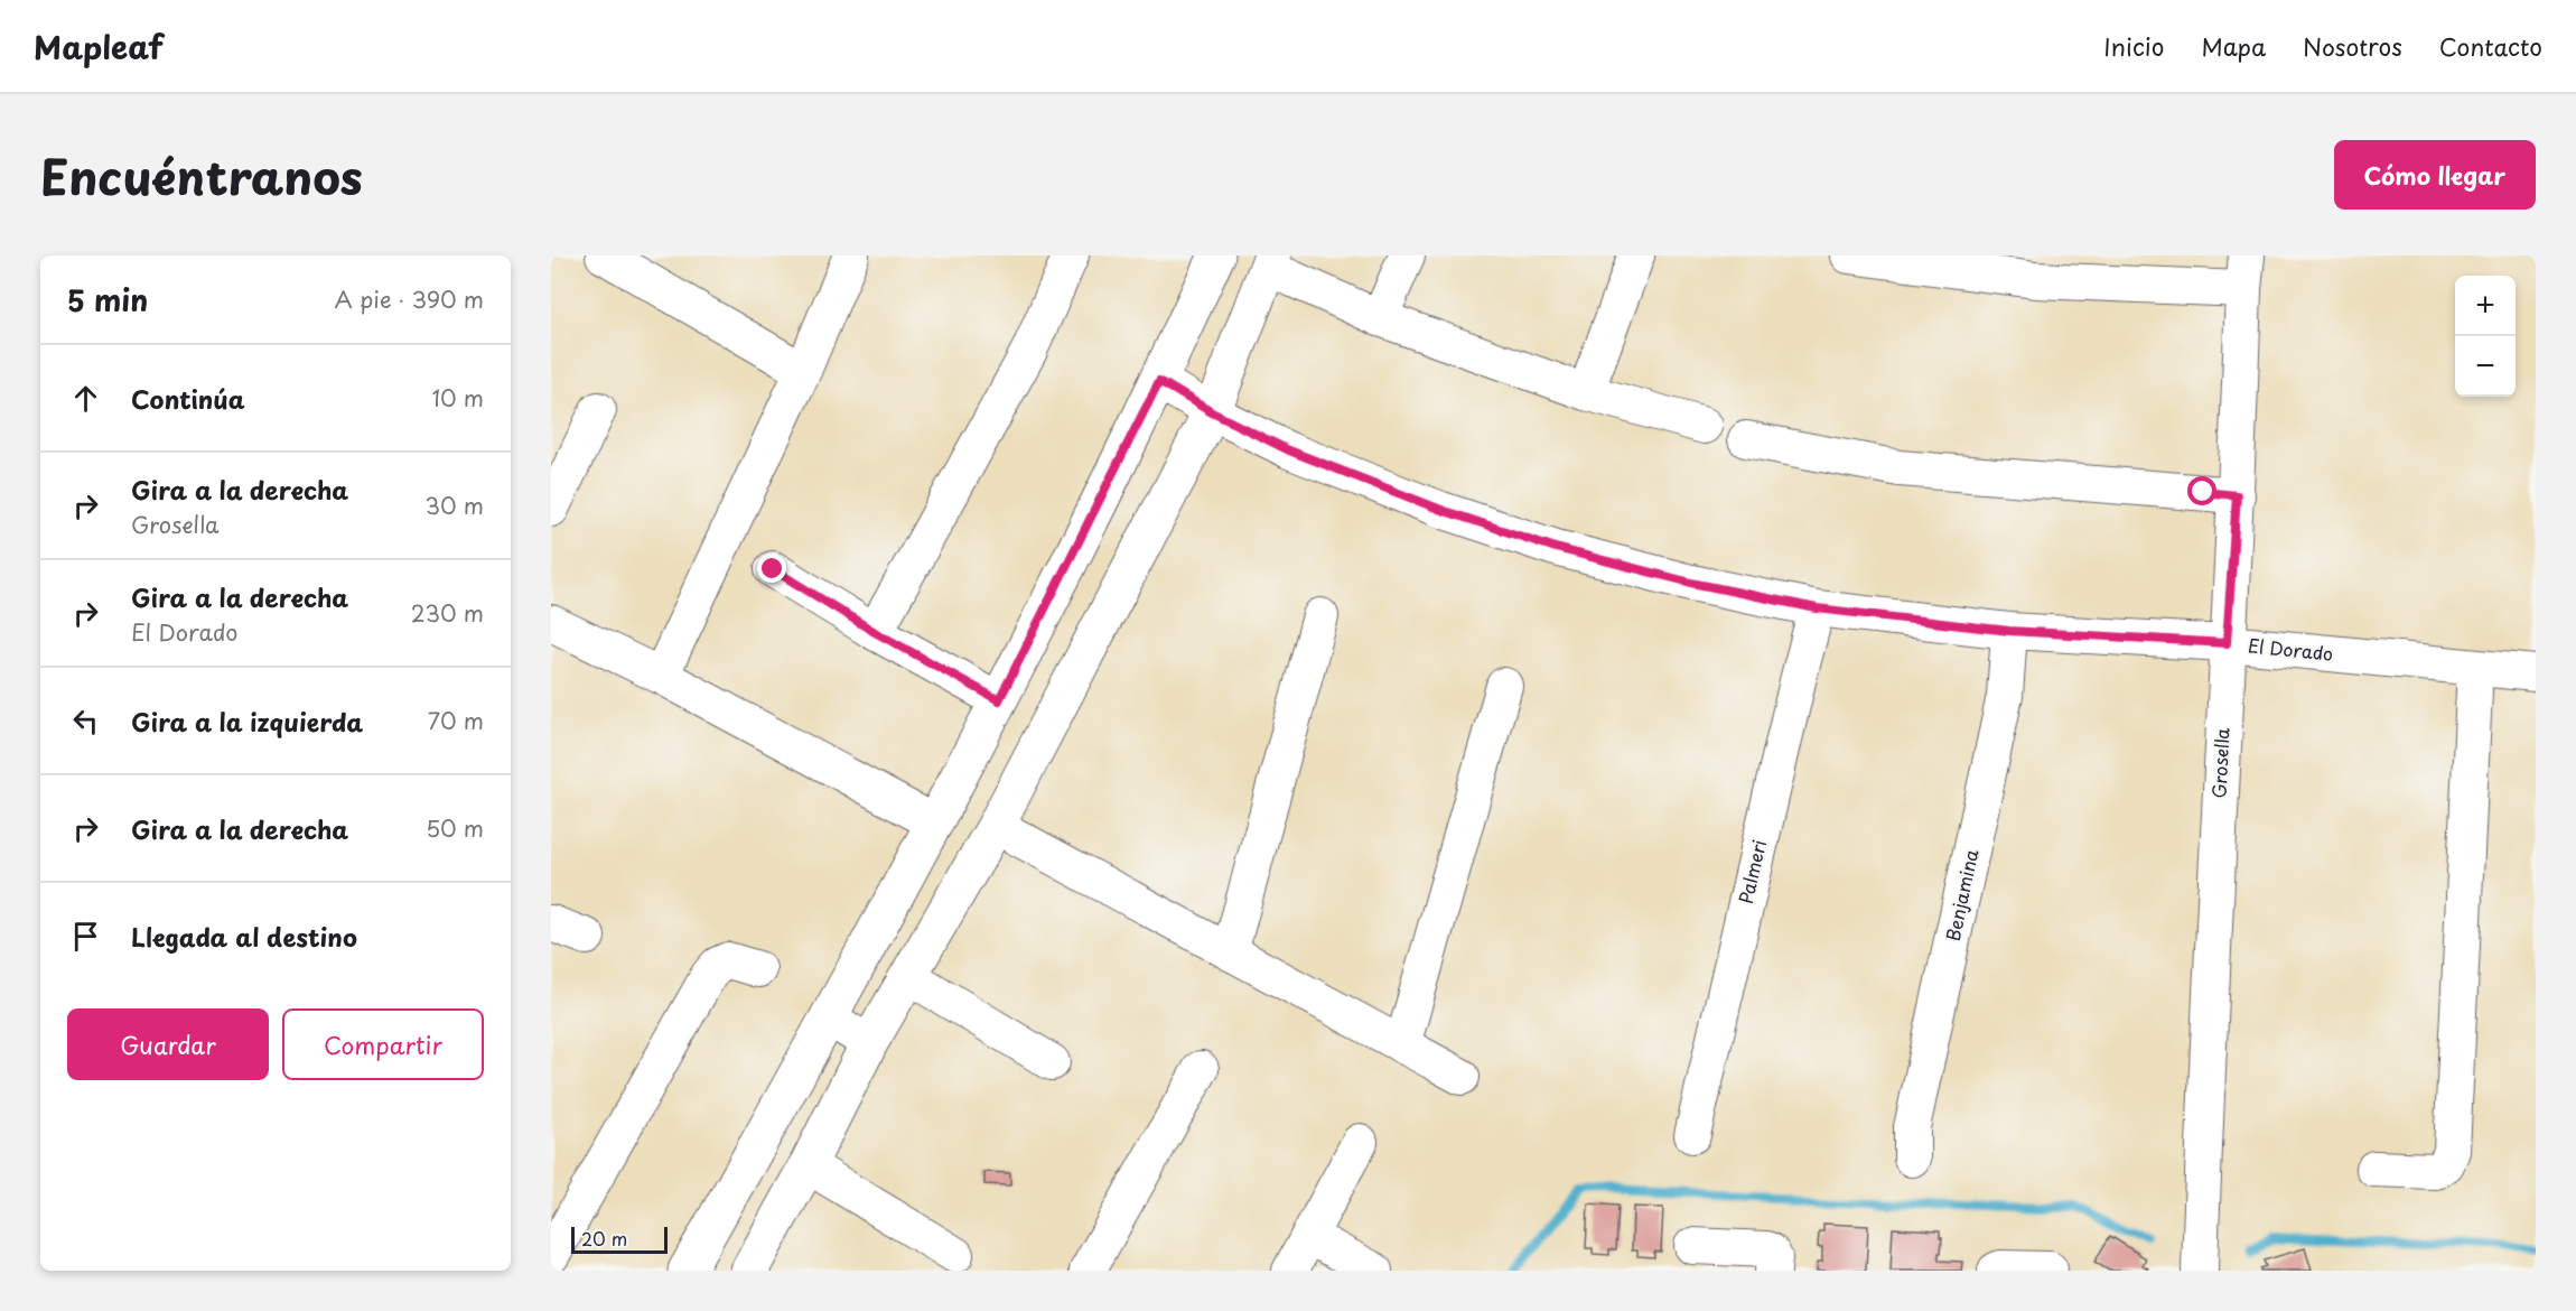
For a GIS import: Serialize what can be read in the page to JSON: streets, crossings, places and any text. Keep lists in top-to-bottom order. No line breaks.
{"streets":{"street":["El Dorado","Grosella","Palmeri","Benjamina"]},"crossings":[["El Dorado","Grosella"],["El Dorado","Palmeri"],["El Dorado","Benjamina"]],"scale_bar":"20 m","page":{"header":"Mapleaf","nav":["Inicio","Mapa","Nosotros","Contacto"],"title":"Encuéntranos","buttons":["Cómo llegar",["Guardar","Compartir"]],"heading":["5 min","A pie · 390 m"],"map_buttons":["+","−"],"list":[["Continúa","10 m"],["Gira a la derecha","Grosella","30 m"],["Gira a la derecha","El Dorado","230 m"],["Gira a la izquierda","70 m"],["Gira a la derecha","50 m"],"Llegada al destino"],"scale":"20 m"}}
